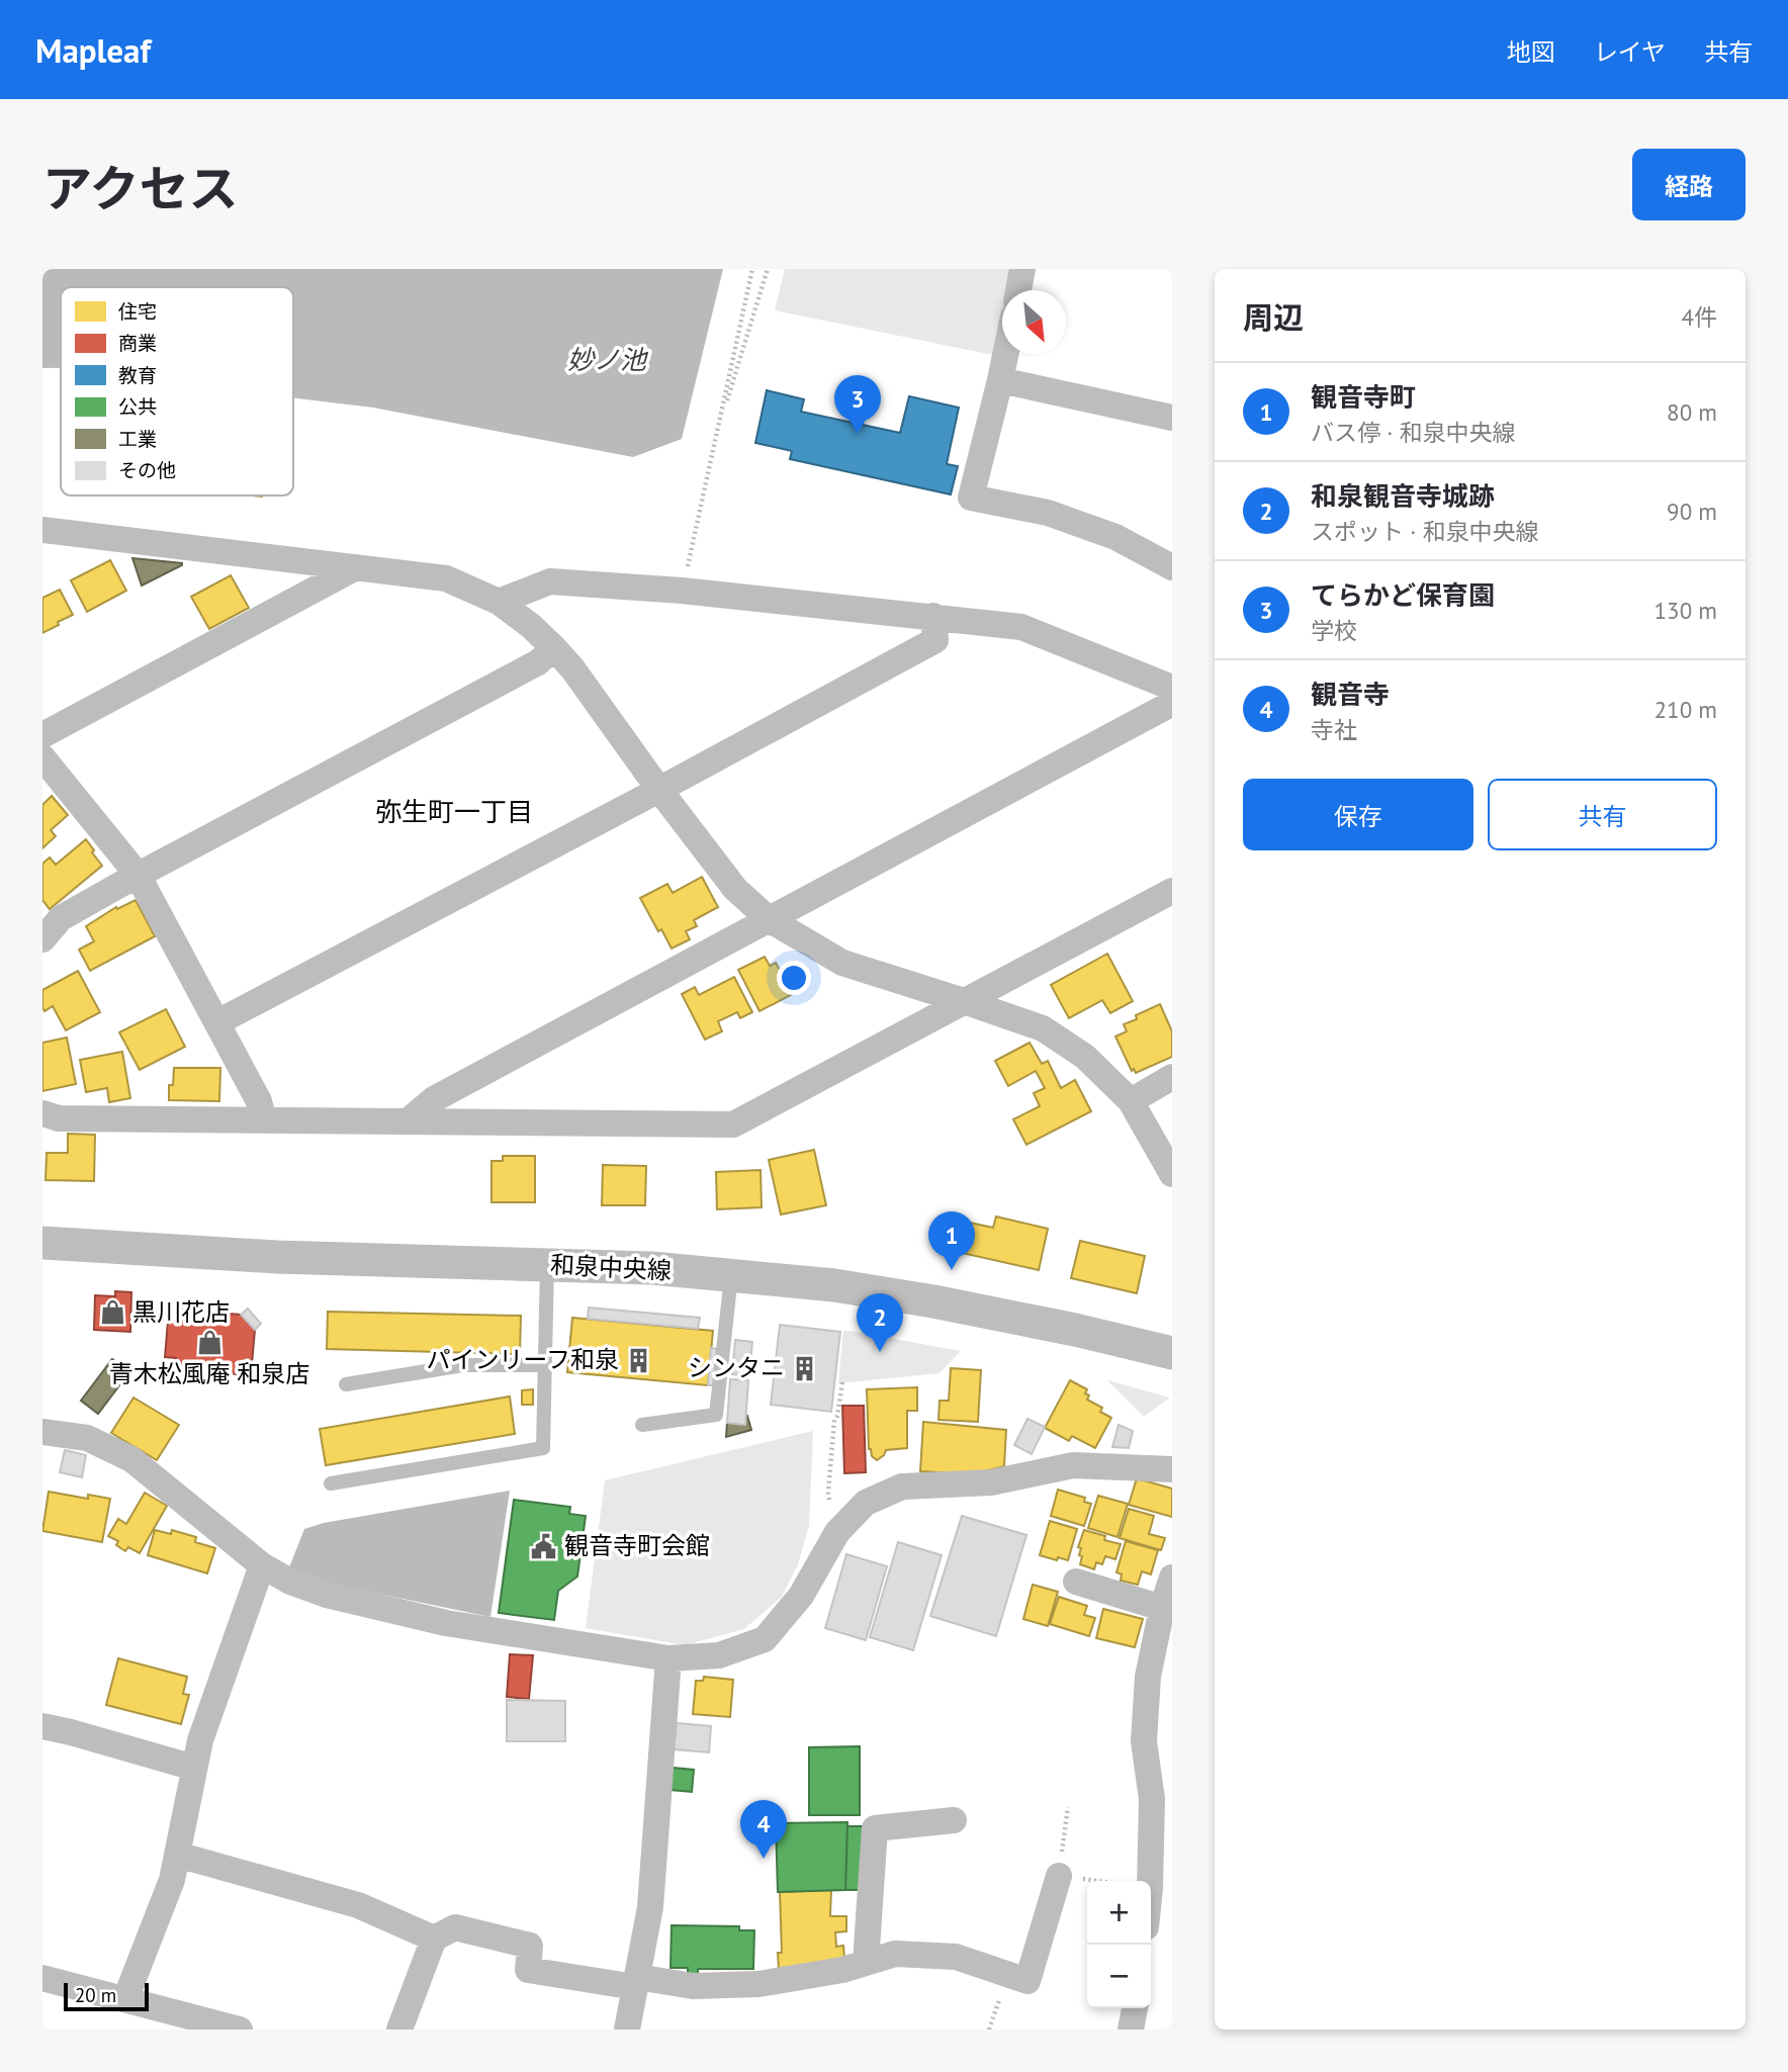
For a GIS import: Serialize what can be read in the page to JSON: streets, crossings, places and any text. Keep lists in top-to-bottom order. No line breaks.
{"streets":{"street":["和泉中央線"]},"districts":["弥生町一丁目"],"water":["妙ノ池"],"places":{"shop":["黒川花店","青木松風庵 和泉店"],"building":["パインリーフ和泉","シンタニ"],"public building":["観音寺町会館"]},"legend":["住宅","商業","教育","公共","工業","その他"],"scale_bar":"20 m","north":"bottom right","page":{"header":"Mapleaf","nav":["地図","レイヤ","共有"],"title":"アクセス","buttons":["経路",["保存","共有"]],"heading":["周辺","4件"],"list":[{"mark":"1","name":"観音寺町","note":"バス停 · 和泉中央線","value":"80 m"},{"mark":"2","name":"和泉観音寺城跡","note":"スポット · 和泉中央線","value":"90 m"},{"mark":"3","name":"てらかど保育園","note":"学校","value":"130 m"},{"mark":"4","name":"観音寺","note":"寺社","value":"210 m"}],"pins":["3","1","2","4"],"map_buttons":["+","−"],"scale":"20 m"}}
